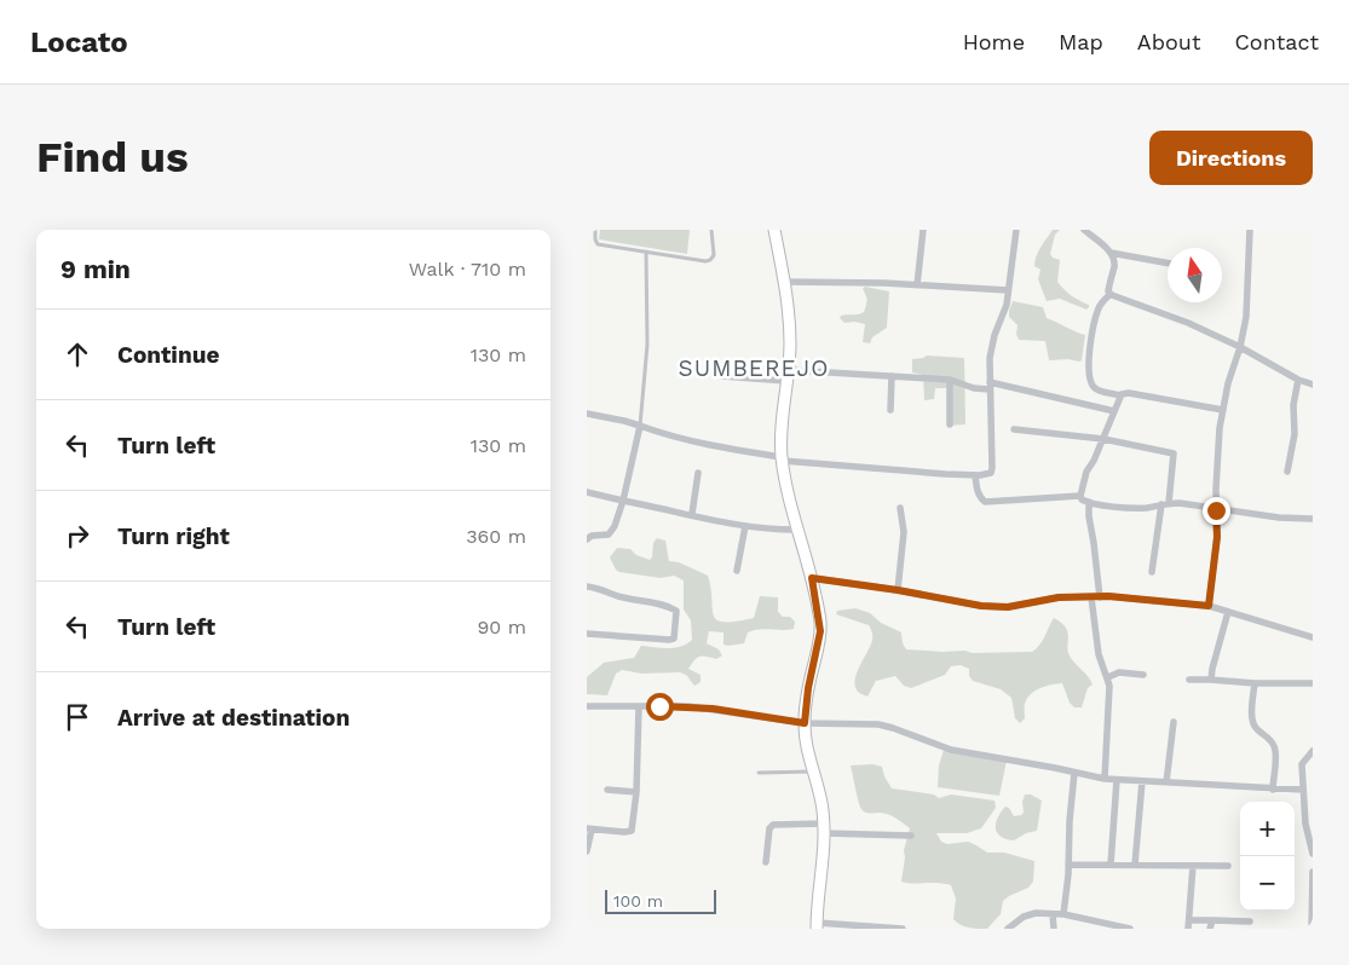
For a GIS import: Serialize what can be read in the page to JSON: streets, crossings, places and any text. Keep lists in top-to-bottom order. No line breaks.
{"districts":["SUMBEREJO"],"scale_bar":"100 m","north":"top","page":{"header":"Locato","nav":["Home","Map","About","Contact"],"buttons":"Directions","title":"Find us","heading":["9 min","Walk · 710 m"],"list":[["Continue","130 m"],["Turn left","130 m"],["Turn right","360 m"],["Turn left","90 m"],"Arrive at destination"],"map_buttons":["+","−"],"scale":"100 m"}}
